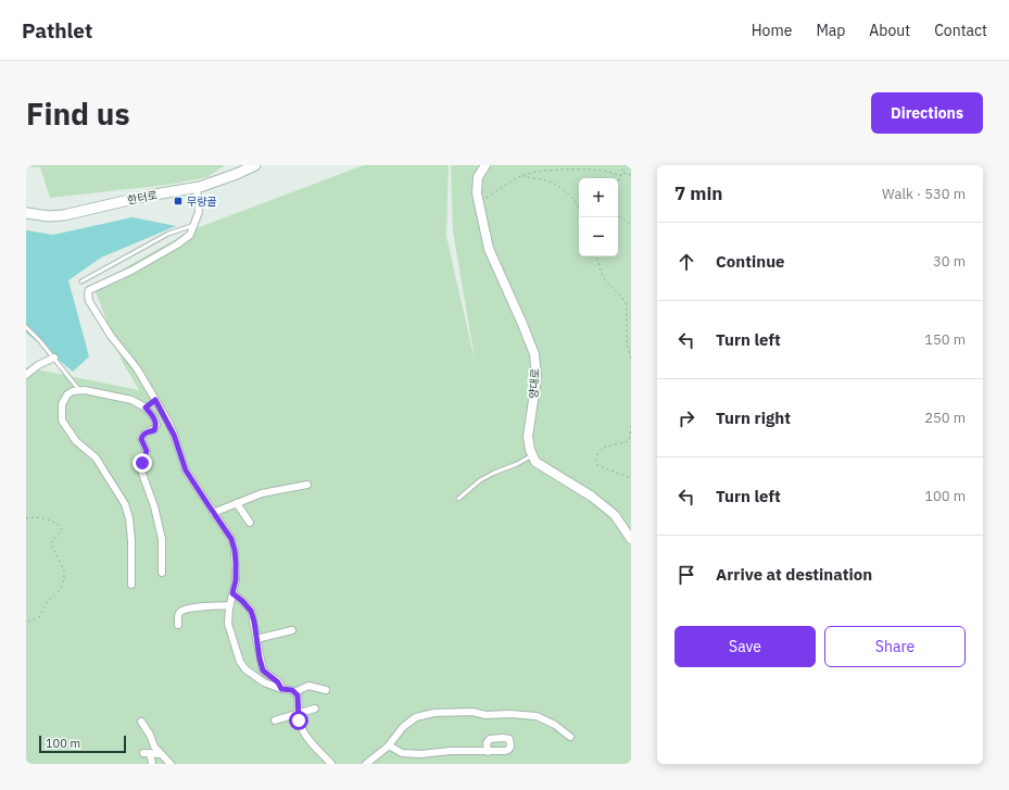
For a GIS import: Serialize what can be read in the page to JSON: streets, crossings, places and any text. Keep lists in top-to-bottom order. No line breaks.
{"streets":{"main road":["한터로"],"street":["양대로"]},"places":{"transit":["무량골"]},"scale_bar":"100 m","page":{"header":"Pathlet","nav":["Home","Map","About","Contact"],"buttons":["Directions",["Save","Share"]],"title":"Find us","heading":["7 min","Walk · 530 m"],"map_buttons":["+","−"],"list":[["Continue","30 m"],["Turn left","150 m"],["Turn right","250 m"],["Turn left","100 m"],"Arrive at destination"],"scale":"100 m"}}
